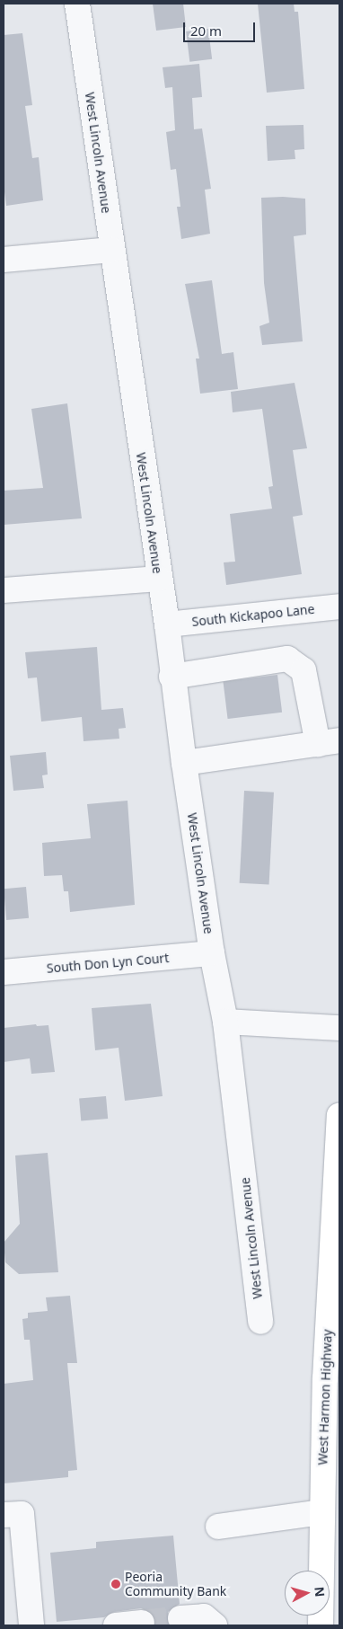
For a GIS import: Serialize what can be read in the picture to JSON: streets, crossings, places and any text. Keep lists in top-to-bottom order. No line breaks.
{"streets":{"main road":["West Harmon Highway"],"street":["West Lincoln Avenue","South Kickapoo Lane","South Don Lyn Court"]},"crossings":[["West Lincoln Avenue","South Kickapoo Lane"],["West Lincoln Avenue","South Don Lyn Court"]],"places":["Peoria Community Bank"],"scale_bar":"20 m","north":"right"}
